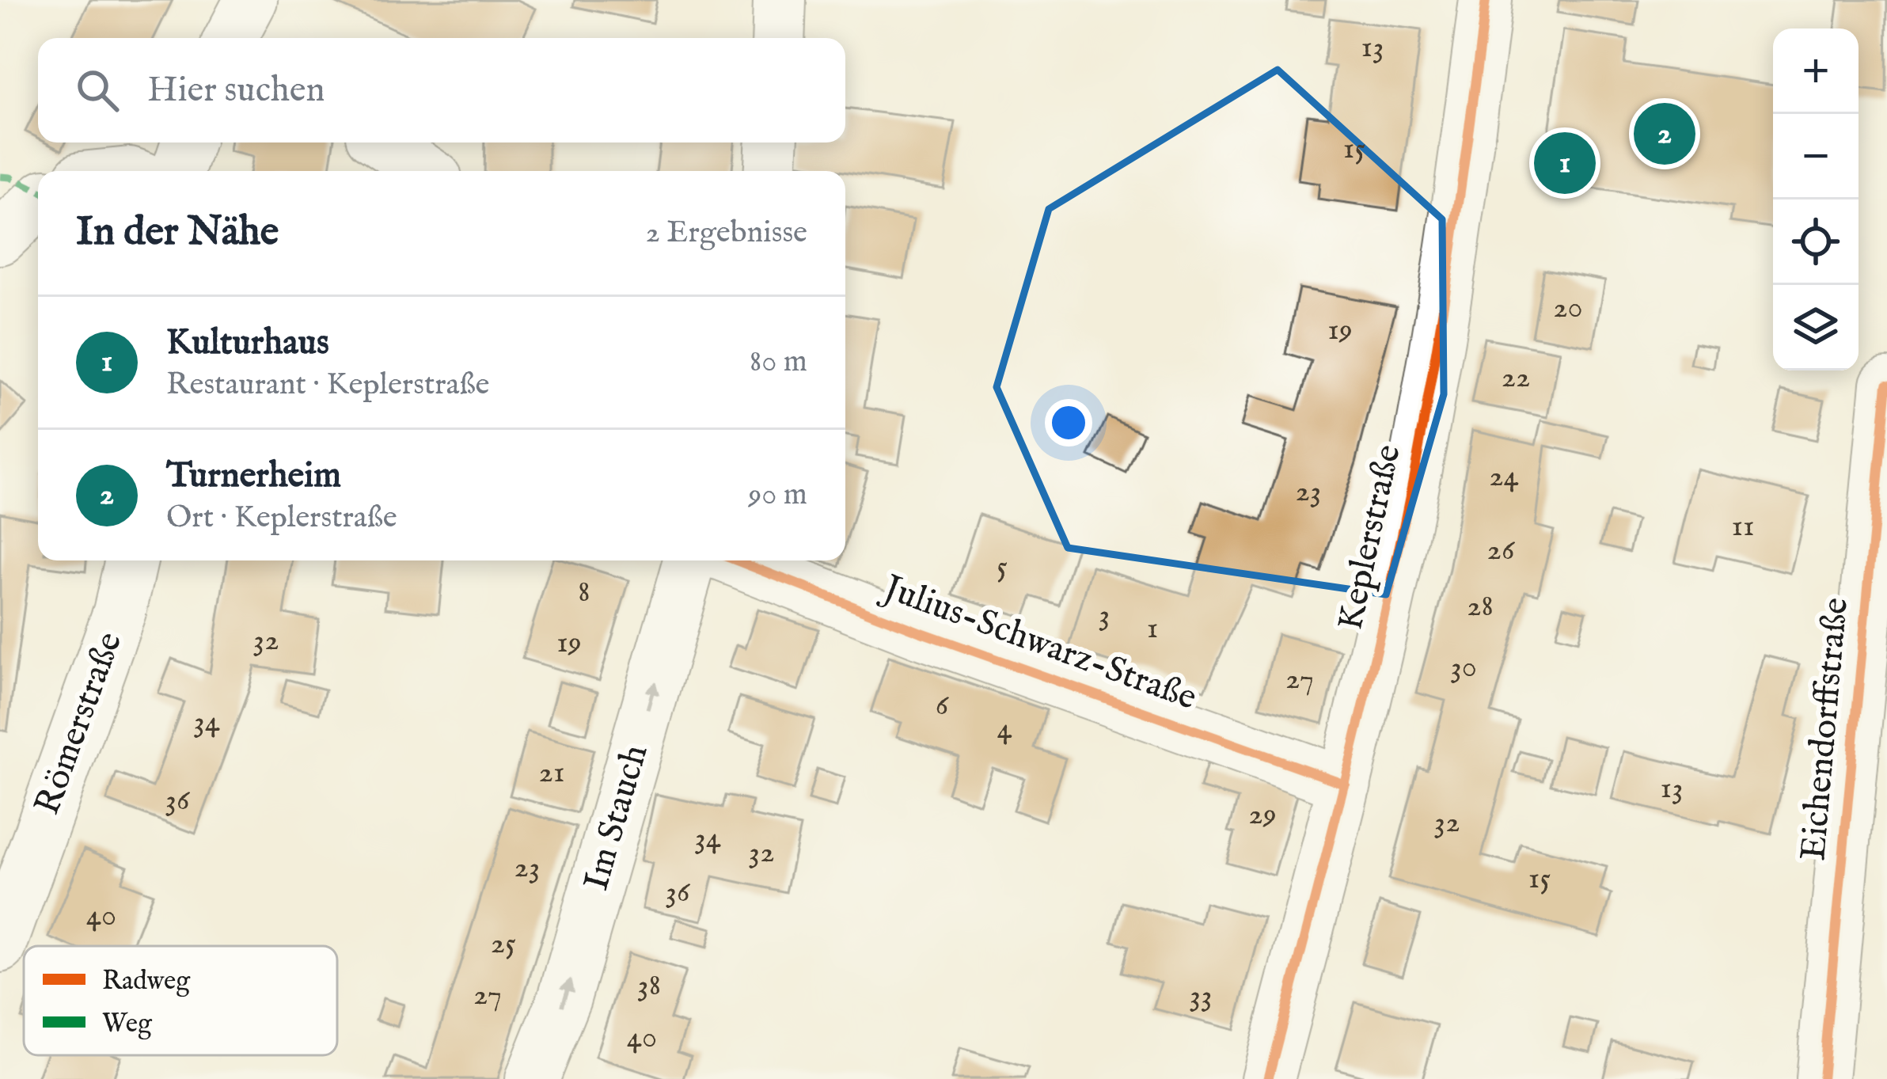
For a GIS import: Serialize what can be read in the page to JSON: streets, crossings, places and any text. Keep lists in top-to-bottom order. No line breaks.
{"streets":{"street":["Keplerstraße","Julius-Schwarz-Straße","Römerstraße","Eichendorffstraße","Im Stauch"]},"crossings":[["Keplerstraße","Julius-Schwarz-Straße"]],"one_way":["Im Stauch"],"house_numbers":["13","15","20","19","22","24","23","11","26","5","8","28","3","1","32","19","30","27","6","34","4","21","13","36","29","32","34","32","23","15","36","40","25","38","27","33","40"],"legend":["Radweg","Weg"],"page":{"map_buttons":["+","−"],"search":"Hier suchen","pins":["2","1"],"heading":["In der Nähe","2 Ergebnisse"],"list":[{"mark":"1","name":"Kulturhaus","note":"Restaurant · Keplerstraße","value":"80 m"},{"mark":"2","name":"Turnerheim","note":"Ort · Keplerstraße","value":"90 m"}]}}
